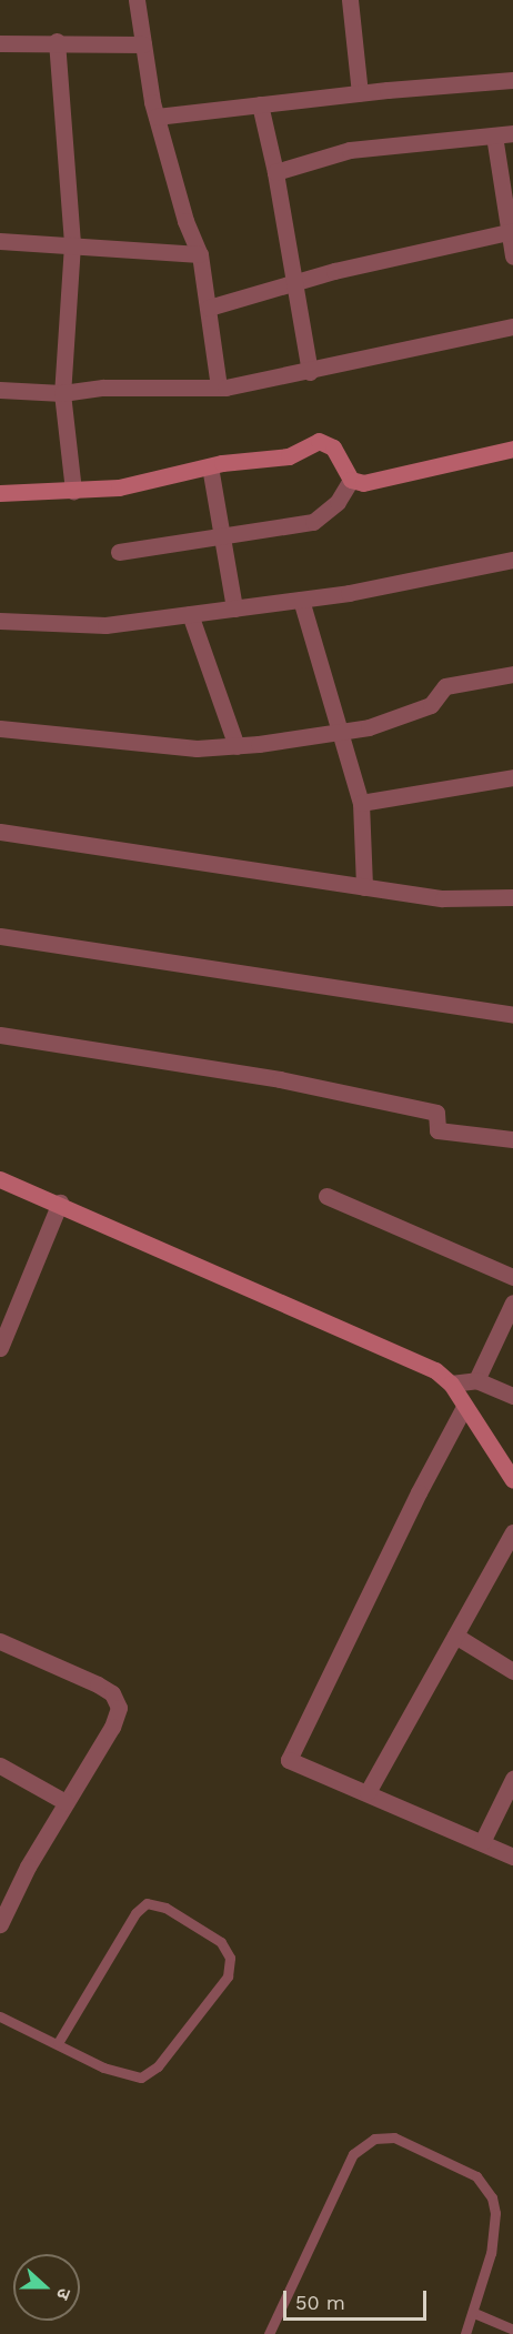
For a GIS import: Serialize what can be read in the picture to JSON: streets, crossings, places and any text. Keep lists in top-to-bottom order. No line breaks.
{"scale_bar":"50 m","north":"right"}
